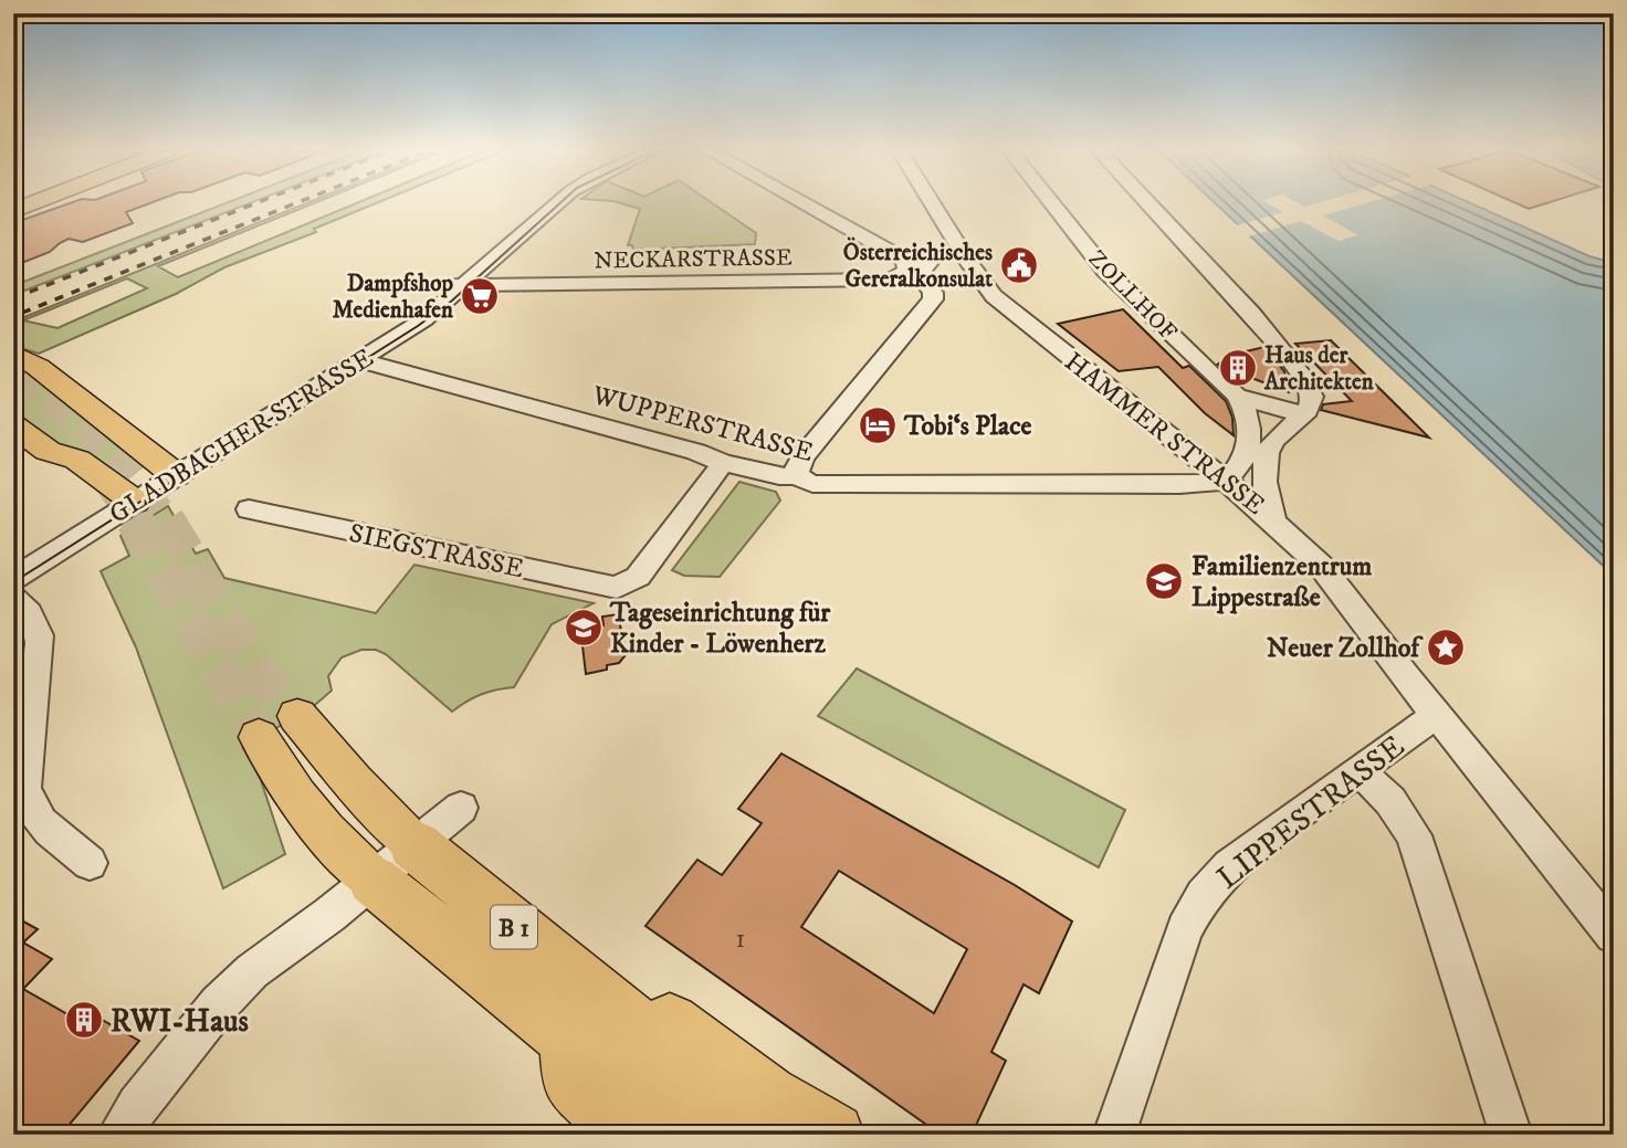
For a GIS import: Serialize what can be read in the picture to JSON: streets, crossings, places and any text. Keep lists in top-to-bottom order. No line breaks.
{"streets":{"highway":["B 1"],"street":["NECKARSTRASSE","ZOLLHOF","WUPPERSTRASSE","HAMMER STRASSE","GLADBACHER STRASSE","SIEGSTRASSE","LIPPESTRASSE"]},"crossings":[["NECKARSTRASSE","GLADBACHER STRASSE"],["ZOLLHOF","WUPPERSTRASSE"],["ZOLLHOF","HAMMER STRASSE"],["WUPPERSTRASSE","HAMMER STRASSE"],["WUPPERSTRASSE","GLADBACHER STRASSE"],["WUPPERSTRASSE","SIEGSTRASSE"],["HAMMER STRASSE","LIPPESTRASSE"]],"places":{"public building":["Österreichisches Gereralkonsulat"],"supermarket":["Dampfshop Medienhafen"],"building":["Haus der Architekten","RWI-Haus"],"hotel":["Tobi‘s Place"],"school or university":["Familienzentrum Lippestraße","Tageseinrichtung für Kinder - Löwenherz"],"place":["Neuer Zollhof"]},"house_numbers":["1"]}
